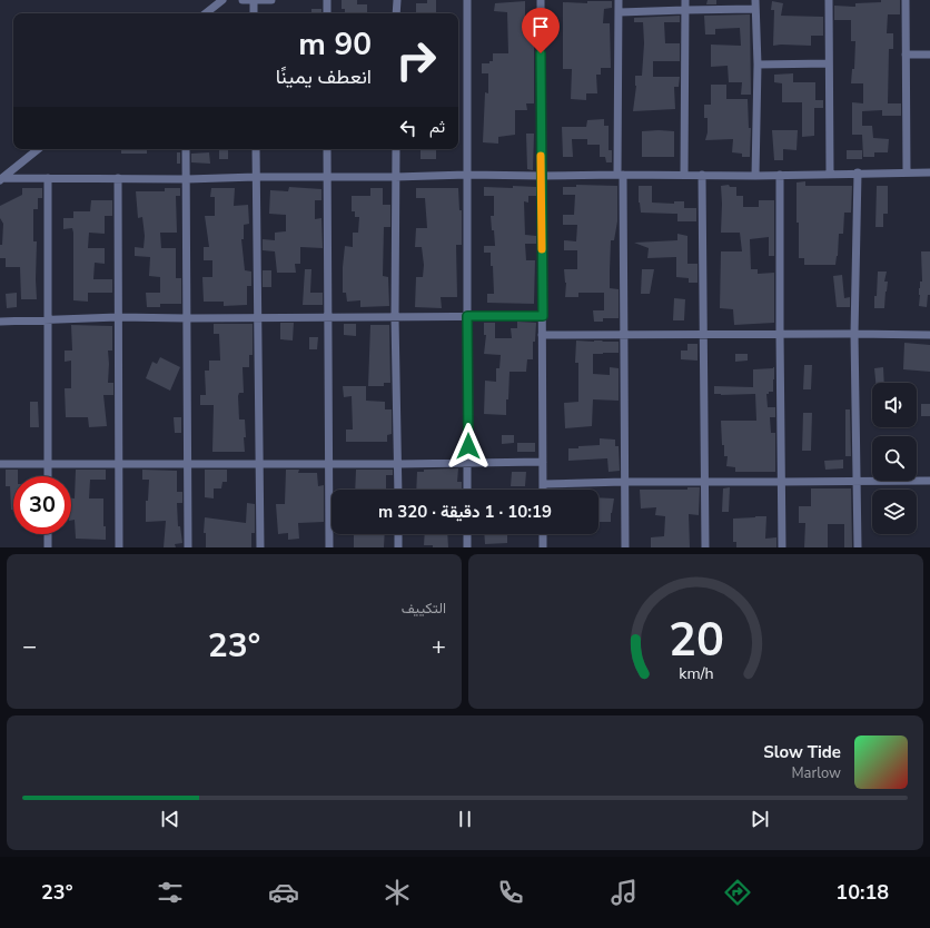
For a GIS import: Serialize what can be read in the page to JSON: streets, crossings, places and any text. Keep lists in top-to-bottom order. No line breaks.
{"page":{"turn":["90 m","انعطف يمينًا"],"then":"ثم","limit":"30","trip":"10:19 · 1 دقيقة · 320 m","tile":"التكييف","heat":["−","23°","+"],"song":["Slow Tide","Marlow"],"tabs":["10:18","23°"],"gauge":["20","km/h"]}}
